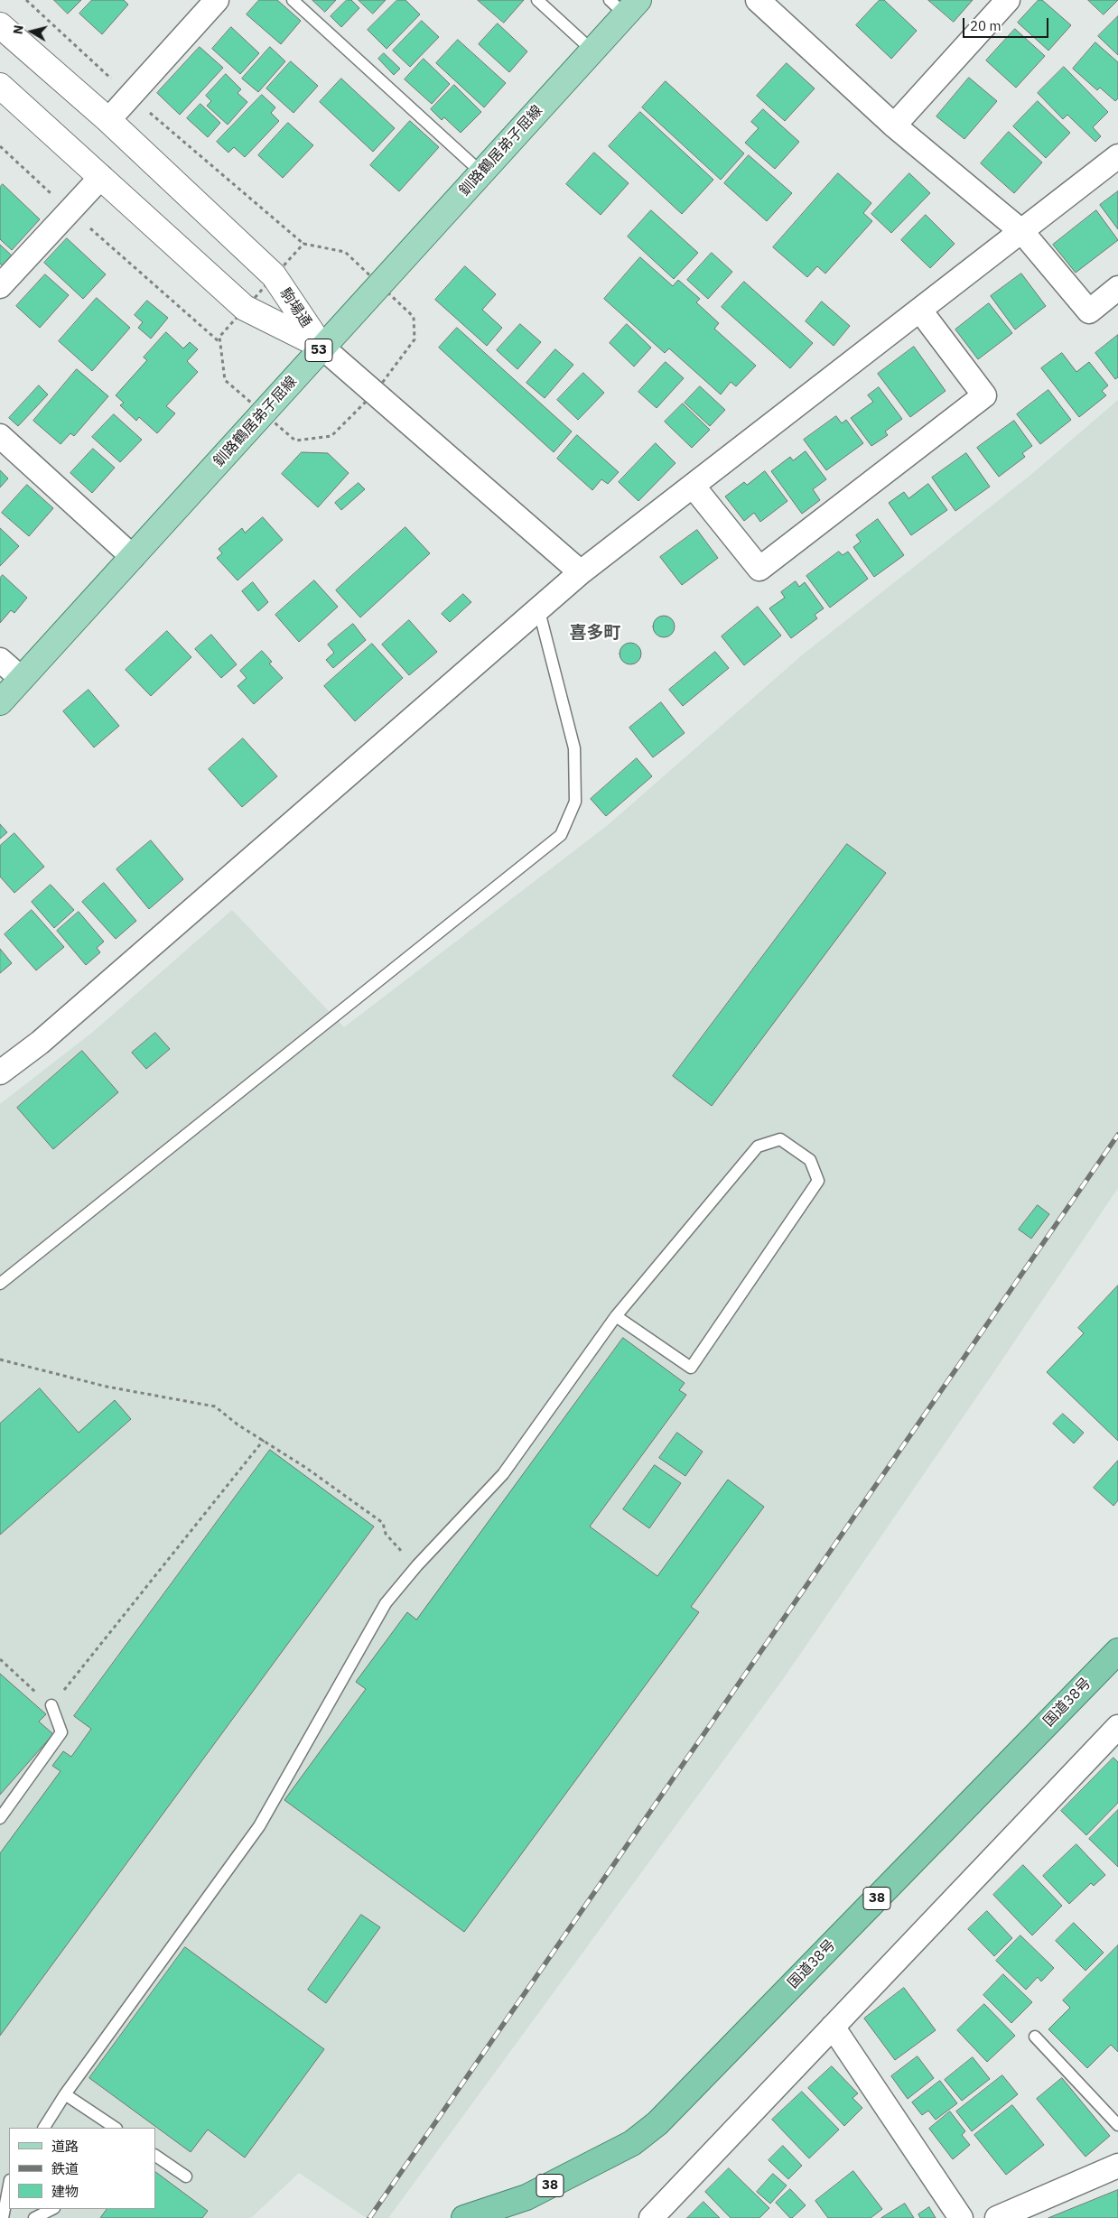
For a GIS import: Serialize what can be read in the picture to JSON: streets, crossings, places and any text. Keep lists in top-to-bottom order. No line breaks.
{"streets":{"highway":["国道38号","38"],"main road":["釧路鶴居弟子屈線","53"],"street":["駒場通"]},"crossings":[["釧路鶴居弟子屈線","駒場通"]],"districts":["喜多町"],"legend":["道路","鉄道","建物"],"scale_bar":"20 m","north":"left"}
